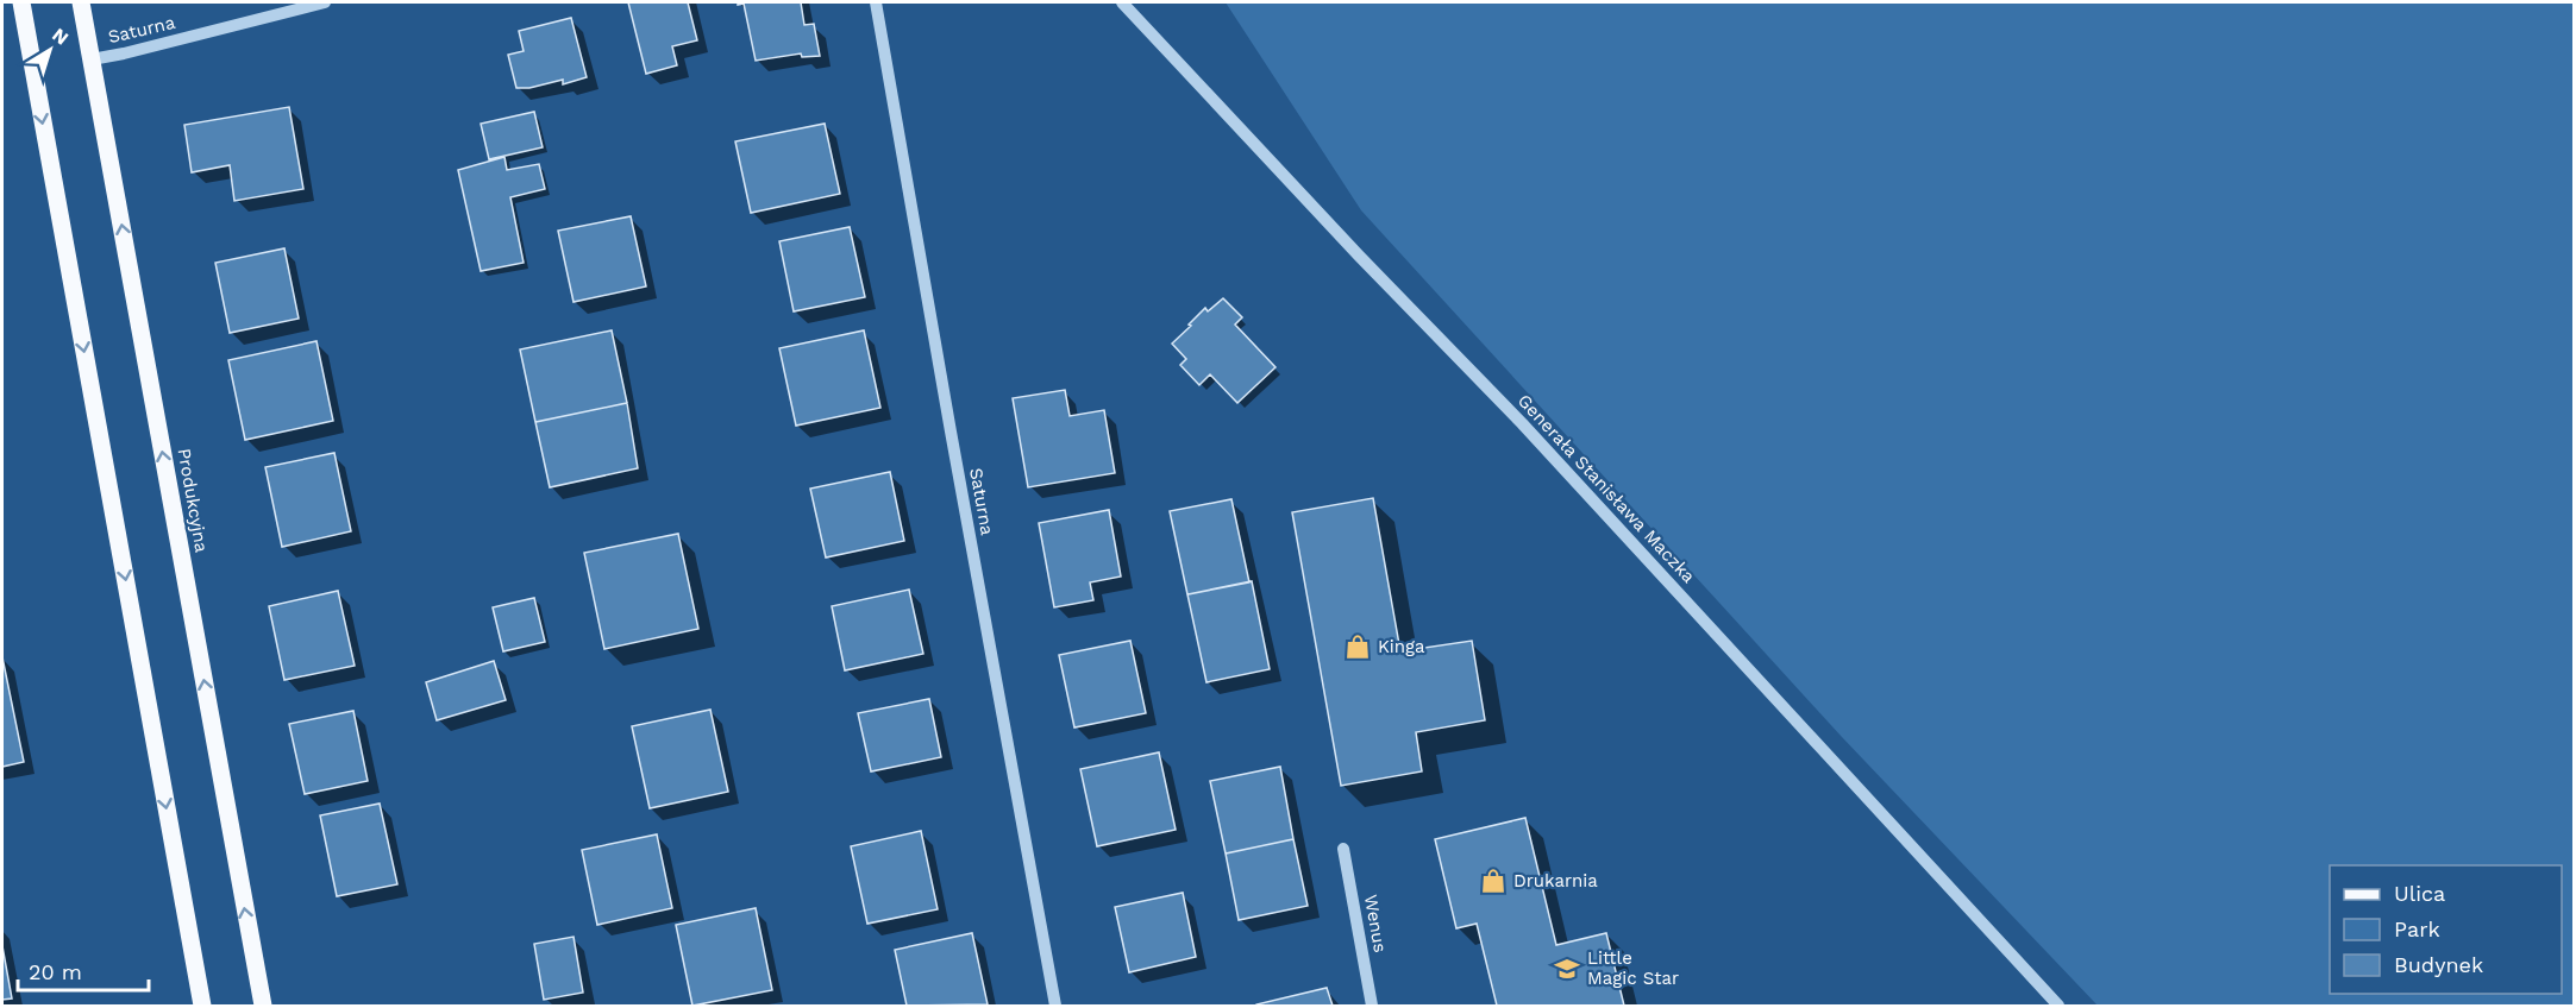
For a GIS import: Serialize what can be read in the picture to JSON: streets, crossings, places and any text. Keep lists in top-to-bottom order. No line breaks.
{"streets":{"main road":["Produkcyjna"],"street":["Saturna","Generała Stanisława Maczka","Wenus"]},"crossings":[["Saturna","Produkcyjna"]],"places":{"shop":["Kinga","Drukarnia"],"school or university":["Little Magic Star"]},"legend":["Ulica","Park","Budynek"],"scale_bar":"20 m","north":"top right"}
